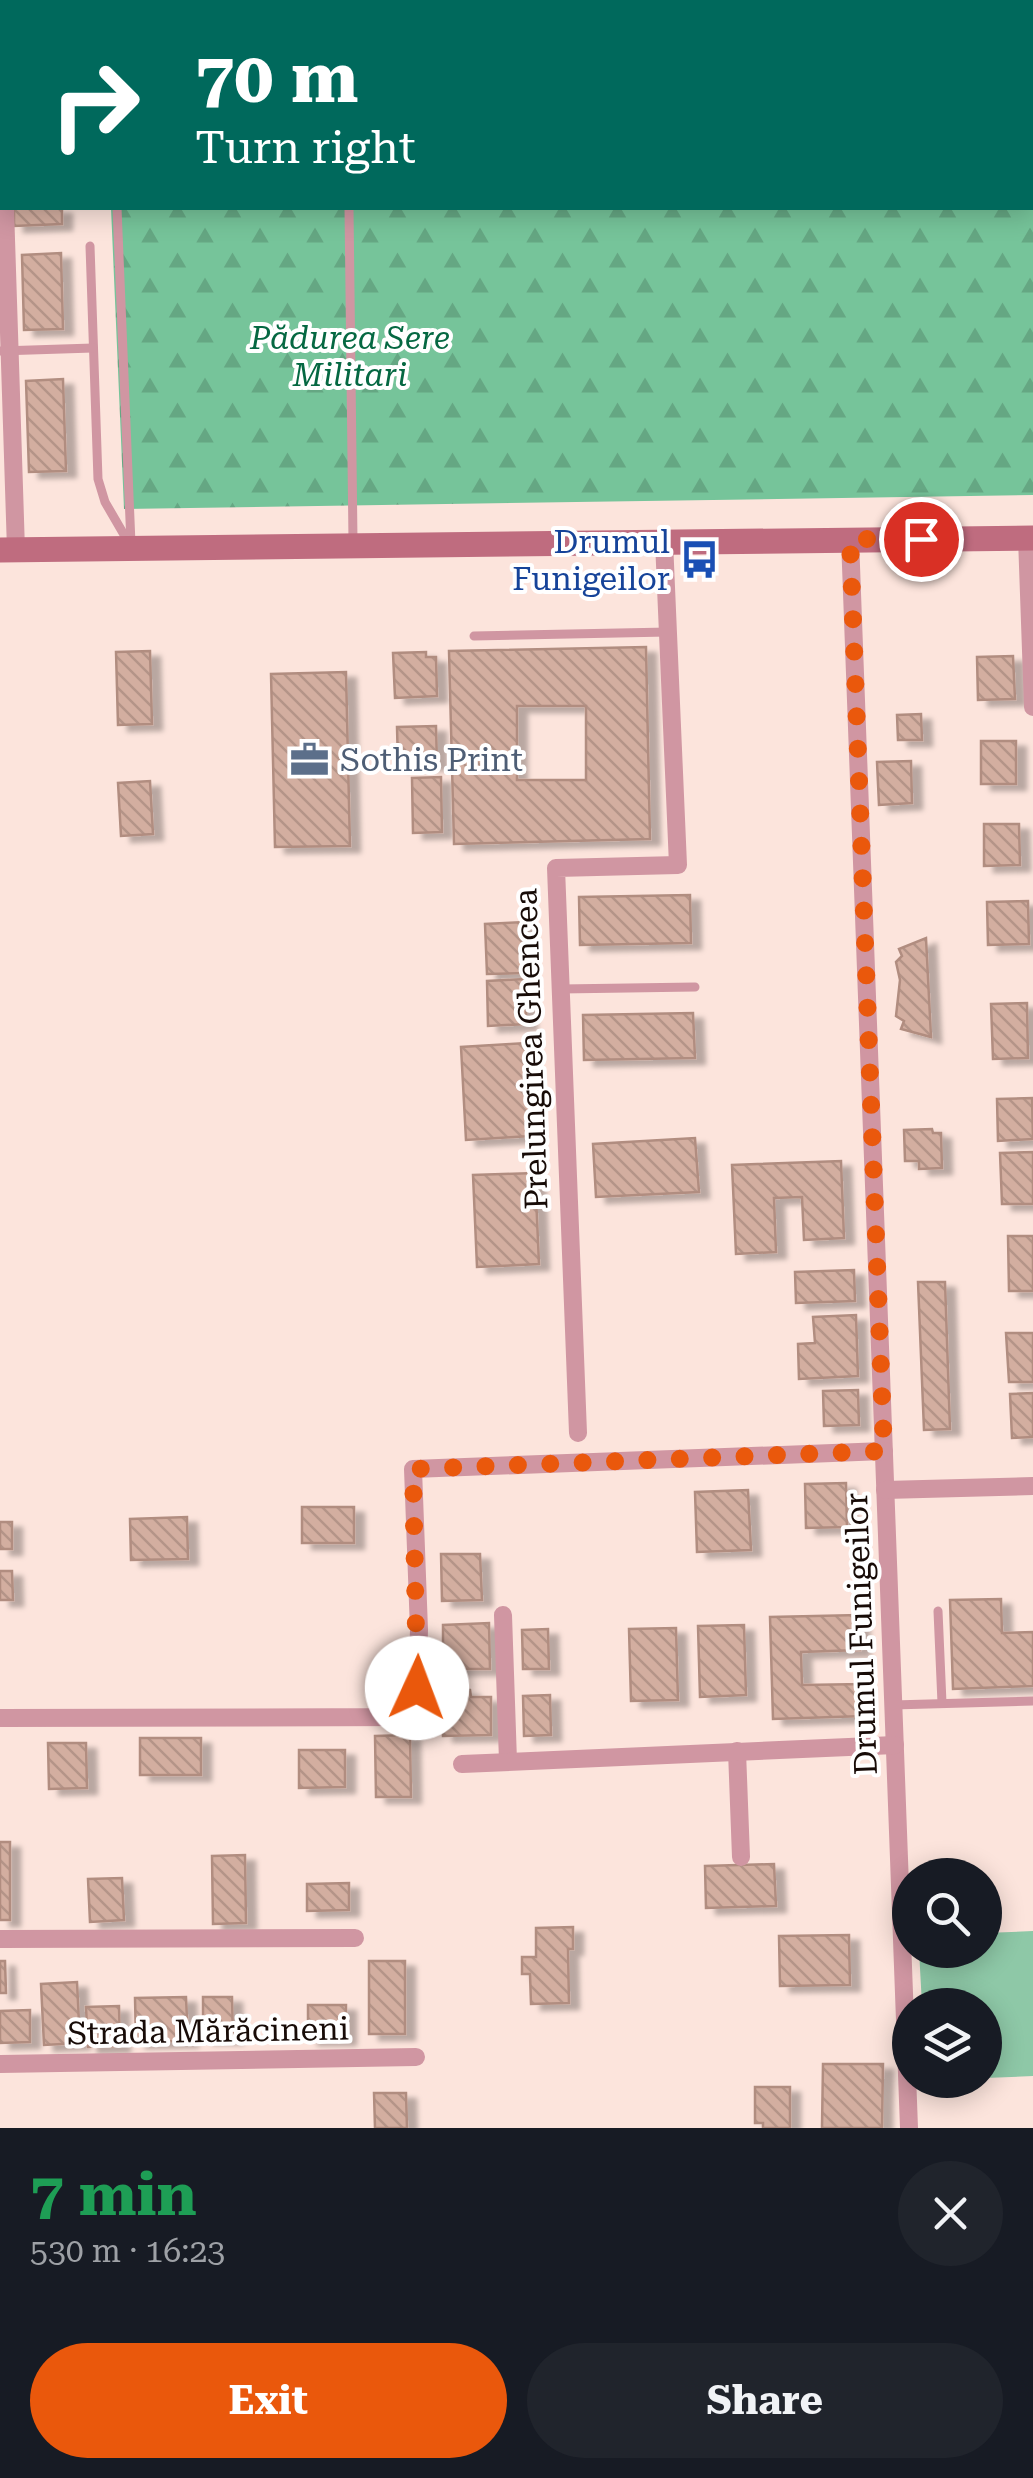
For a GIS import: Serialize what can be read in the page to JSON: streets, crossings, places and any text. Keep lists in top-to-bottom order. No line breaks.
{"streets":{"street":["Prelungirea Ghencea","Drumul Funigeilor","Strada Mărăcineni"]},"parks":["Pădurea Sere Militari"],"places":{"bus stop":["Drumul Funigeilor"],"office":["Sothis Print"]},"page":{"turn":["70 m","Turn right"],"heading":["7 min","530 m · 16:23"],"buttons":["Exit","Share"]}}
